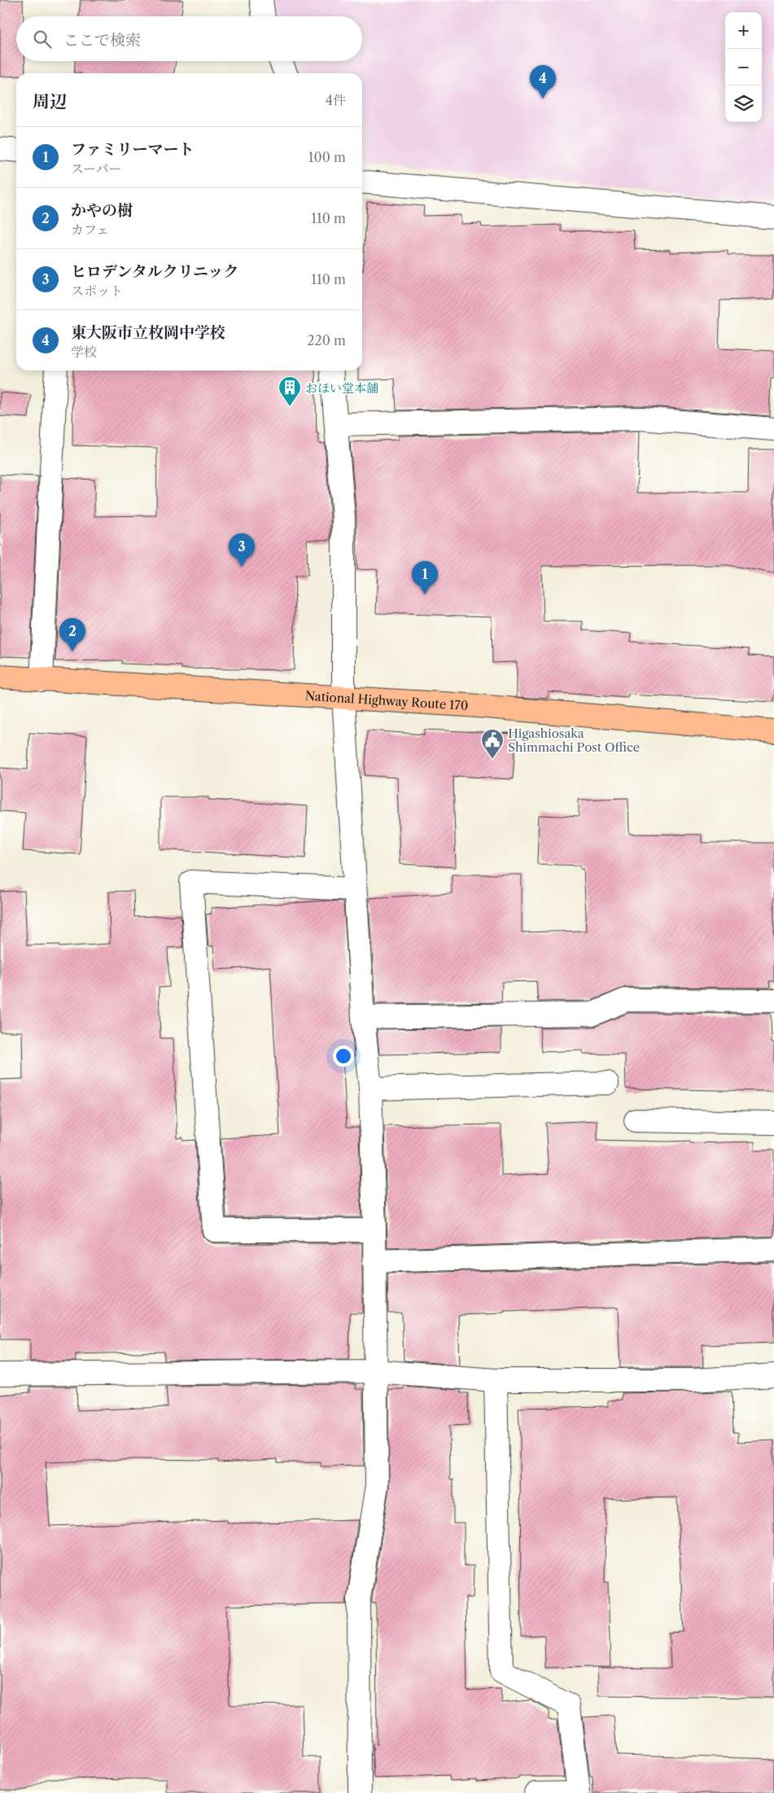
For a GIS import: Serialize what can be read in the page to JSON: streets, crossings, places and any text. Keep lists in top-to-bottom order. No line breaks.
{"streets":{"highway":["National Highway Route 170"]},"places":{"building":["おほい堂本舗"],"public building":["Higashiosaka Shimmachi Post Office"]},"page":{"map_buttons":["+","−"],"search":"ここで検索","pins":["4","3","1","2"],"heading":["周辺","4件"],"list":[{"mark":"1","name":"ファミリーマート","note":"スーパー","value":"100 m"},{"mark":"2","name":"かやの樹","note":"カフェ","value":"110 m"},{"mark":"3","name":"ヒロデンタルクリニック","note":"スポット","value":"110 m"},{"mark":"4","name":"東大阪市立枚岡中学校","note":"学校","value":"220 m"}]}}
